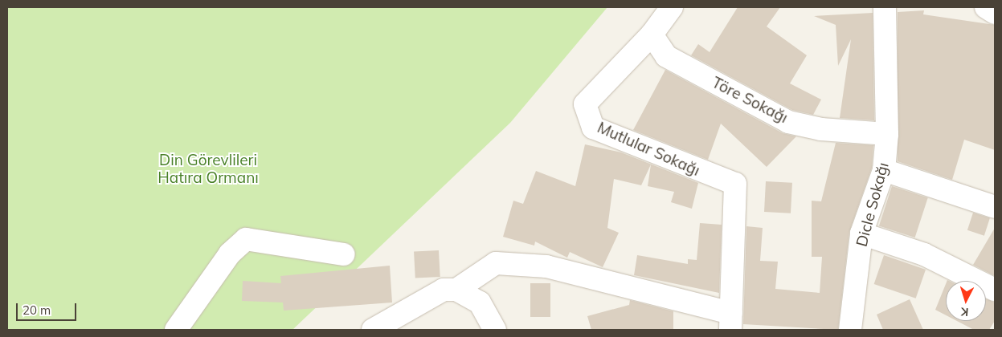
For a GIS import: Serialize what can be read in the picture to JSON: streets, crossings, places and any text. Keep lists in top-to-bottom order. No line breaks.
{"streets":{"street":["Töre Sokağı","Mutlular Sokağı","Dicle Sokağı"]},"crossings":[["Töre Sokağı","Mutlular Sokağı"],["Töre Sokağı","Dicle Sokağı"]],"parks":["Din Görevlileri Hatıra Ormanı"],"scale_bar":"20 m","north":"bottom"}
